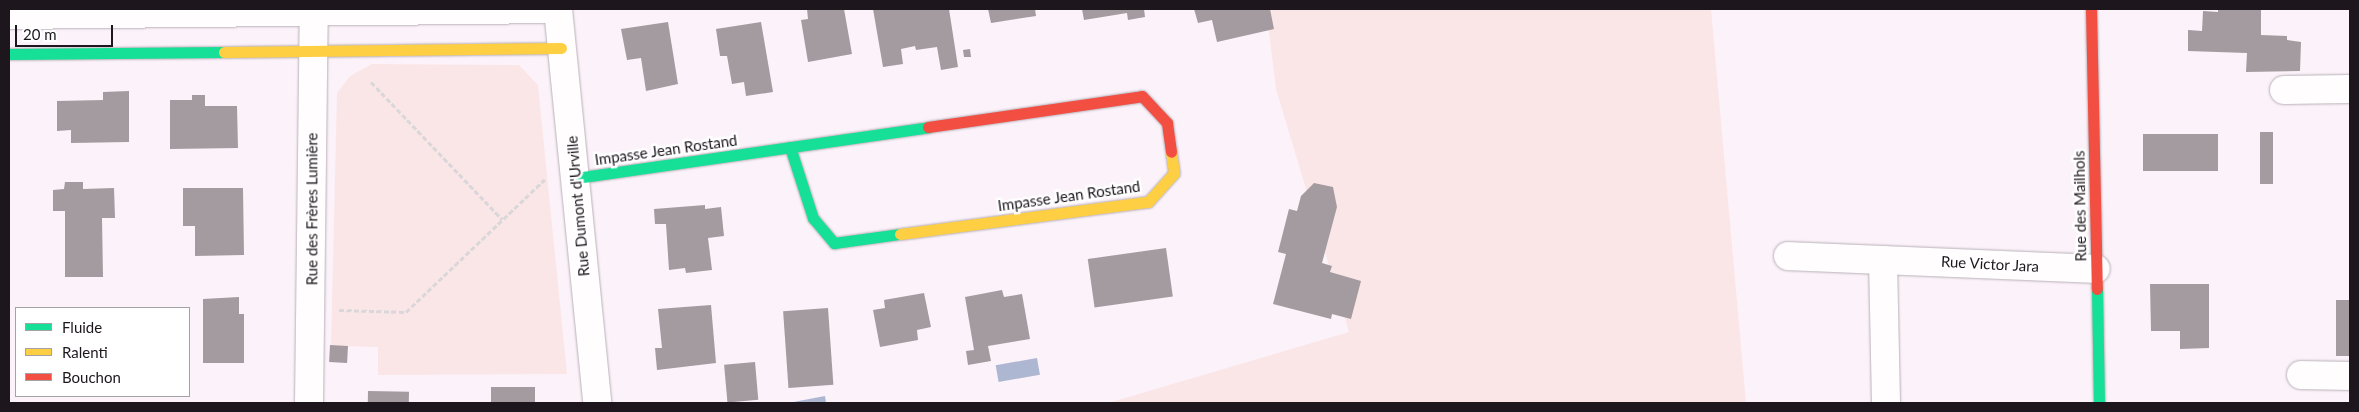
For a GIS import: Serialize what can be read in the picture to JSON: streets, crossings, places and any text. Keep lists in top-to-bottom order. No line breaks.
{"streets":{"street":["Impasse Jean Rostand","Rue Dumont d'Urville","Rue des Mailhols","Rue des Frères Lumière","Rue Victor Jara"]},"crossings":[["Impasse Jean Rostand","Rue Dumont d'Urville"],["Rue des Mailhols","Rue Victor Jara"]],"legend":["Fluide","Ralenti","Bouchon"],"scale_bar":"20 m"}
